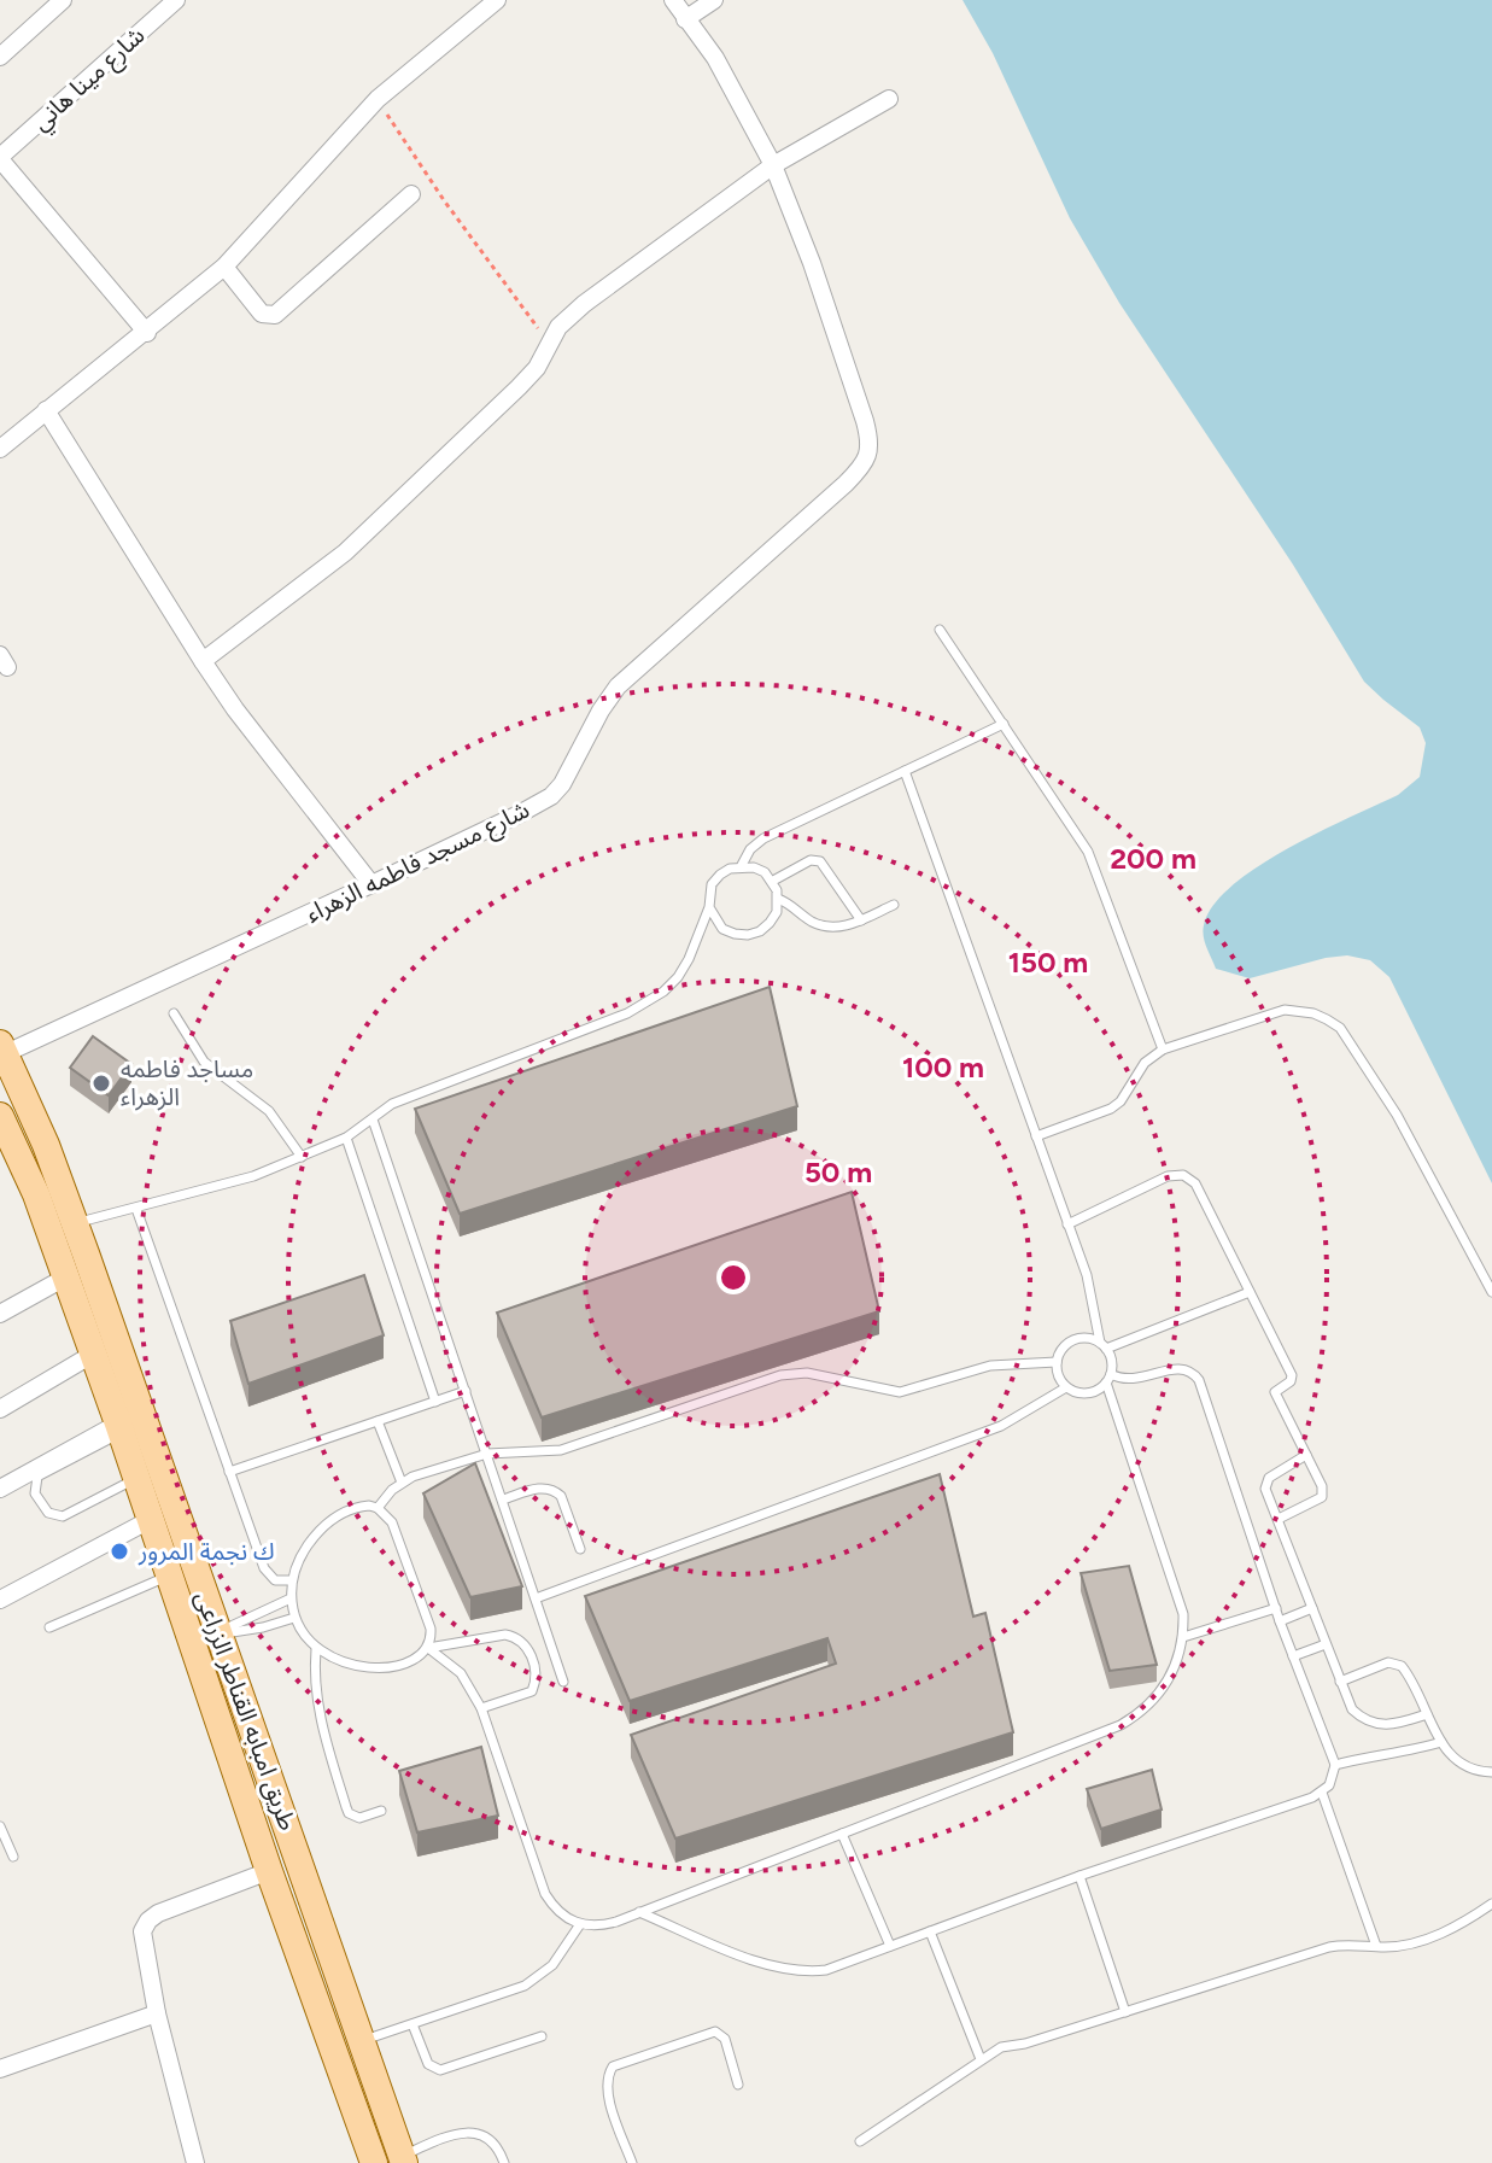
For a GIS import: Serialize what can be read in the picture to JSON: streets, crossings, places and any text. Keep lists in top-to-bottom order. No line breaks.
{"streets":{"main road":["طريق امبابه القناطر الزراعى"],"street":["شارع مينا هاني","شارع مسجد فاطمه الزهراء"]},"crossings":[["شارع مسجد فاطمه الزهراء","طريق امبابه القناطر الزراعى"]],"places":["مساجد فاطمه الزهراء","ك نجمة المرور"],"rings":["200 m","150 m","100 m","50 m"]}
